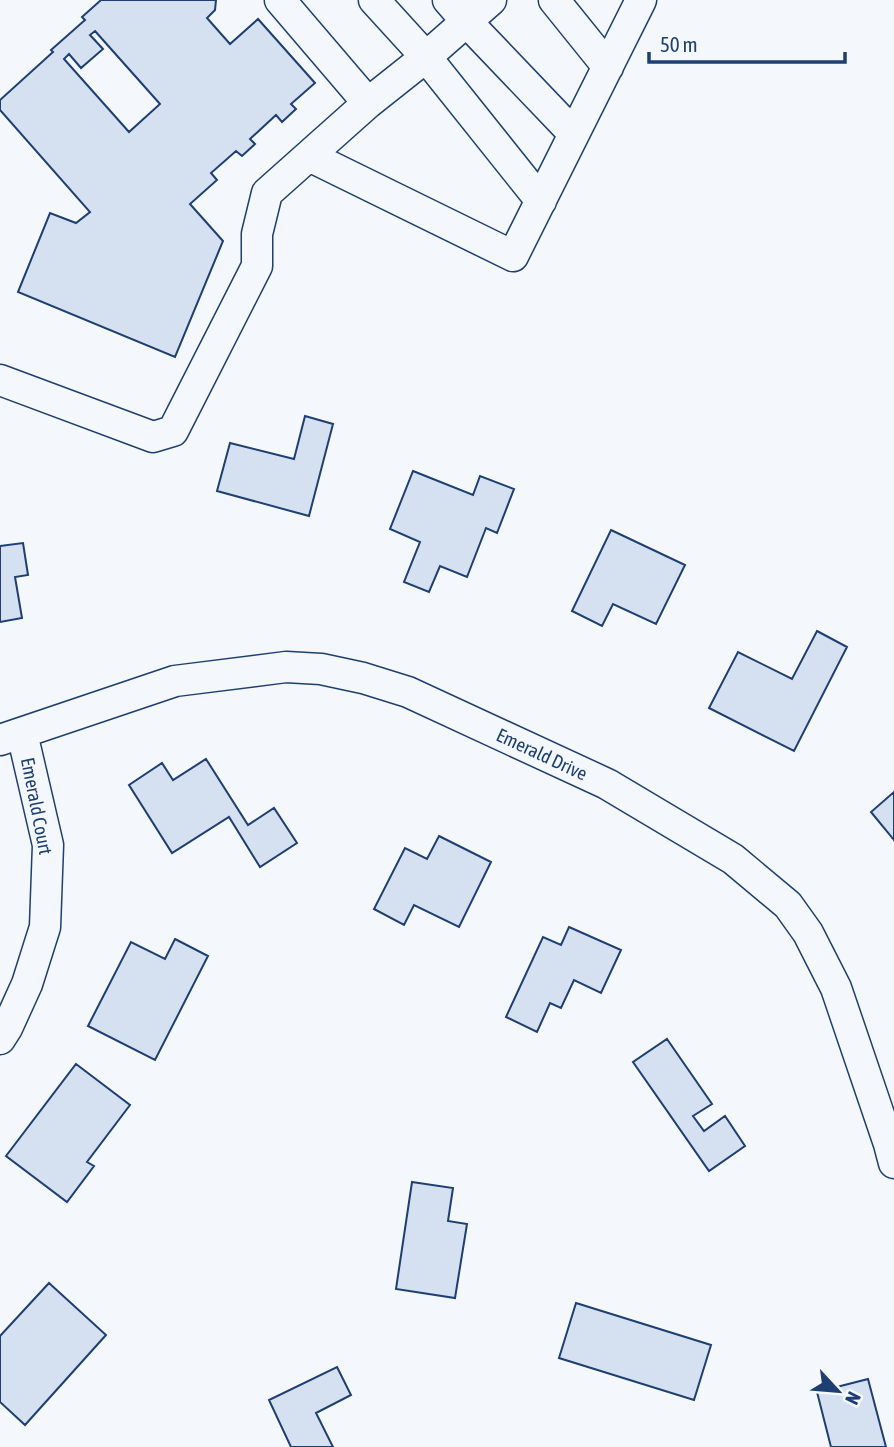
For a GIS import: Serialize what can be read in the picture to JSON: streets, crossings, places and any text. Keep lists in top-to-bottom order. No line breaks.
{"streets":{"street":["Emerald Drive","Emerald Court"]},"crossings":[["Emerald Drive","Emerald Court"]],"scale_bar":"50 m","north":"bottom right"}
